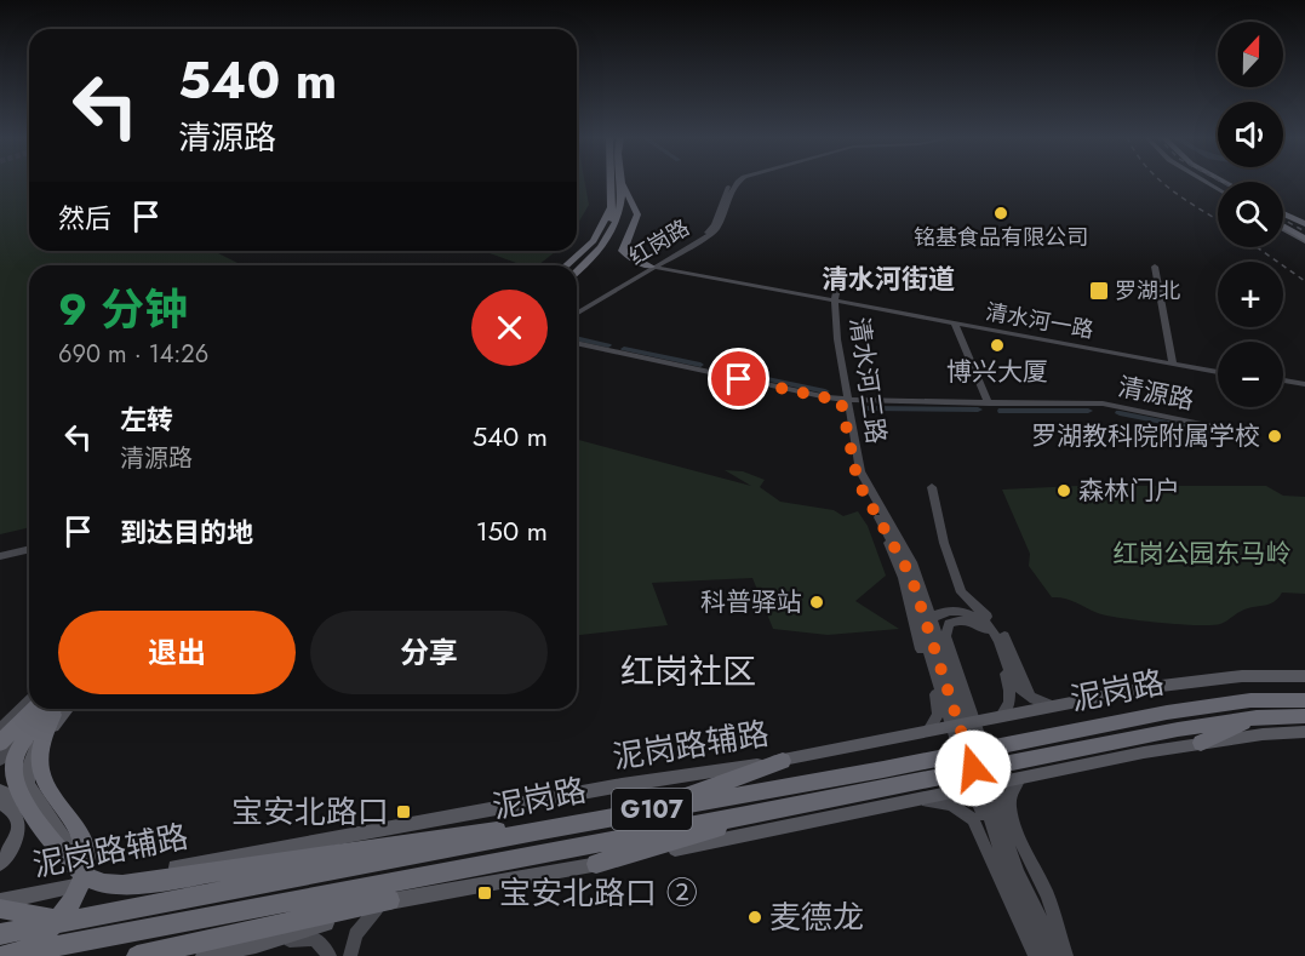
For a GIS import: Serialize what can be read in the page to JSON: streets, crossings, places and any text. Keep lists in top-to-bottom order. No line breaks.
{"streets":{"highway":["泥岗路","G107"],"main road":["泥岗路辅路"],"street":["红岗路","清水河一路","清水河三路","清源路"]},"crossings":[["红岗路","清水河一路"],["清水河一路","清水河三路"],["清水河三路","清源路"]],"districts":["清水河街道","红岗社区"],"parks":["红岗公园东马岭"],"places":{"other":["铭基食品有限公司","博兴大厦","罗湖教科院附属学校","森林门户","科普驿站","麦德龙"],"transit":["罗湖北","宝安北路口","宝安北路口 ②"]},"north":"top","page":{"map_buttons":["+","−"],"turn":["540 m","清源路"],"then":"然后","heading":["9 分钟","690 m · 14:26"],"list":[{"name":"左转","note":"清源路","value":"540 m"},{"name":"到达目的地","value":"150 m"}],"buttons":["退出","分享"]}}
